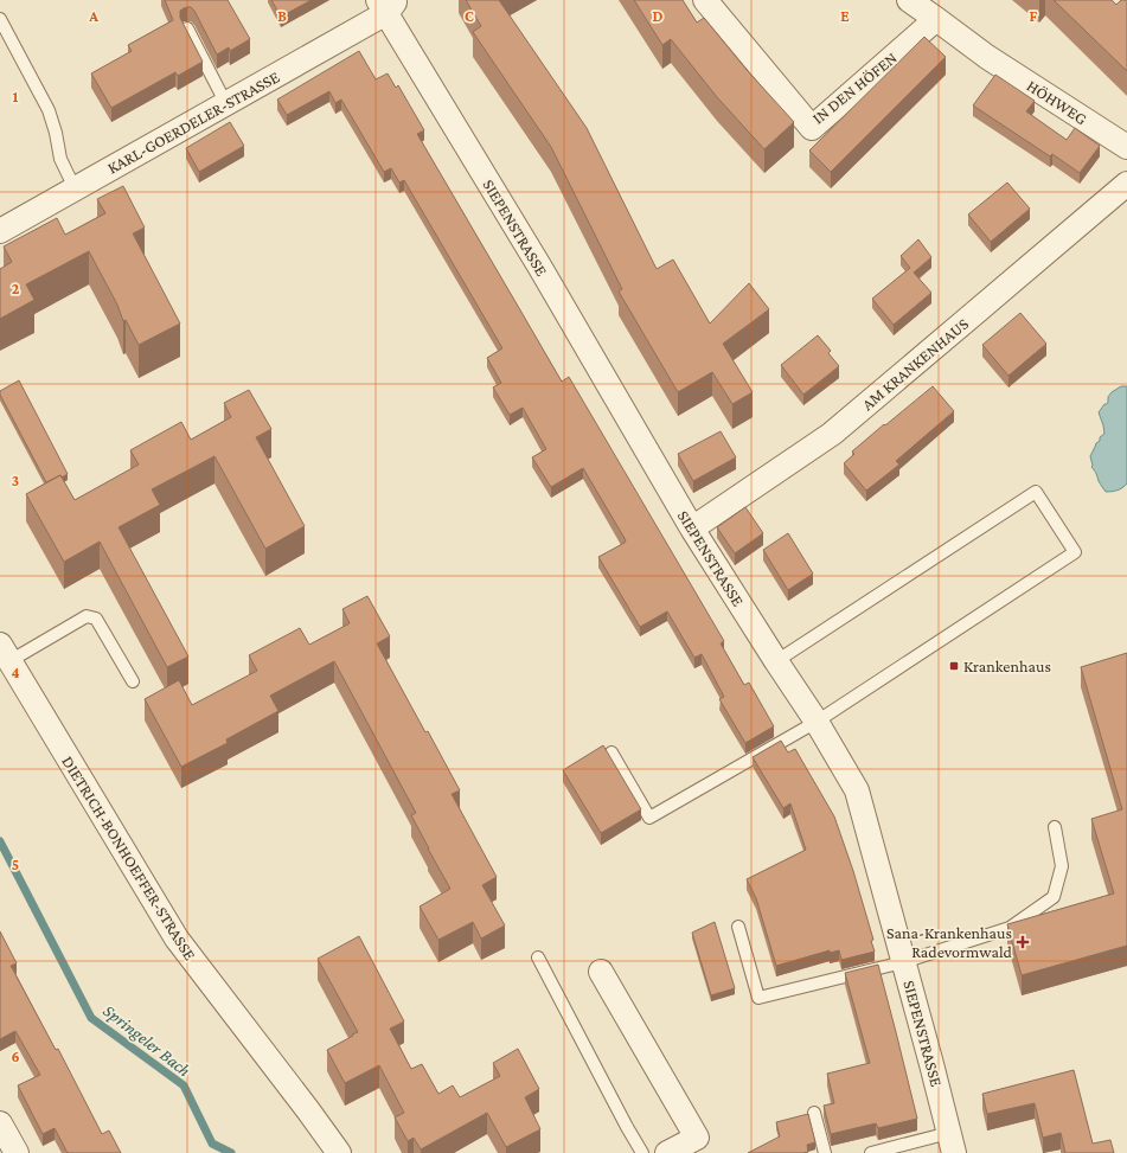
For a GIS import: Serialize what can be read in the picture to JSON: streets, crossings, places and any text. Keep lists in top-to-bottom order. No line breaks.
{"streets":{"street":["IN DEN HÖFEN","HÖHWEG","KARL-GOERDELER-STRASSE","SIEPENSTRASSE","AM KRANKENHAUS","DIETRICH-BONHOEFFER-STRASSE"]},"crossings":[["IN DEN HÖFEN","HÖHWEG"],["KARL-GOERDELER-STRASSE","SIEPENSTRASSE"],["SIEPENSTRASSE","AM KRANKENHAUS"]],"water":["Springeler Bach"],"places":{"transit":["Krankenhaus"],"health":["Sana-Krankenhaus Radevormwald"]},"grid":{"columns":["A","B","C","D","E","F"],"rows":["1","2","3","4","5","6"]}}
